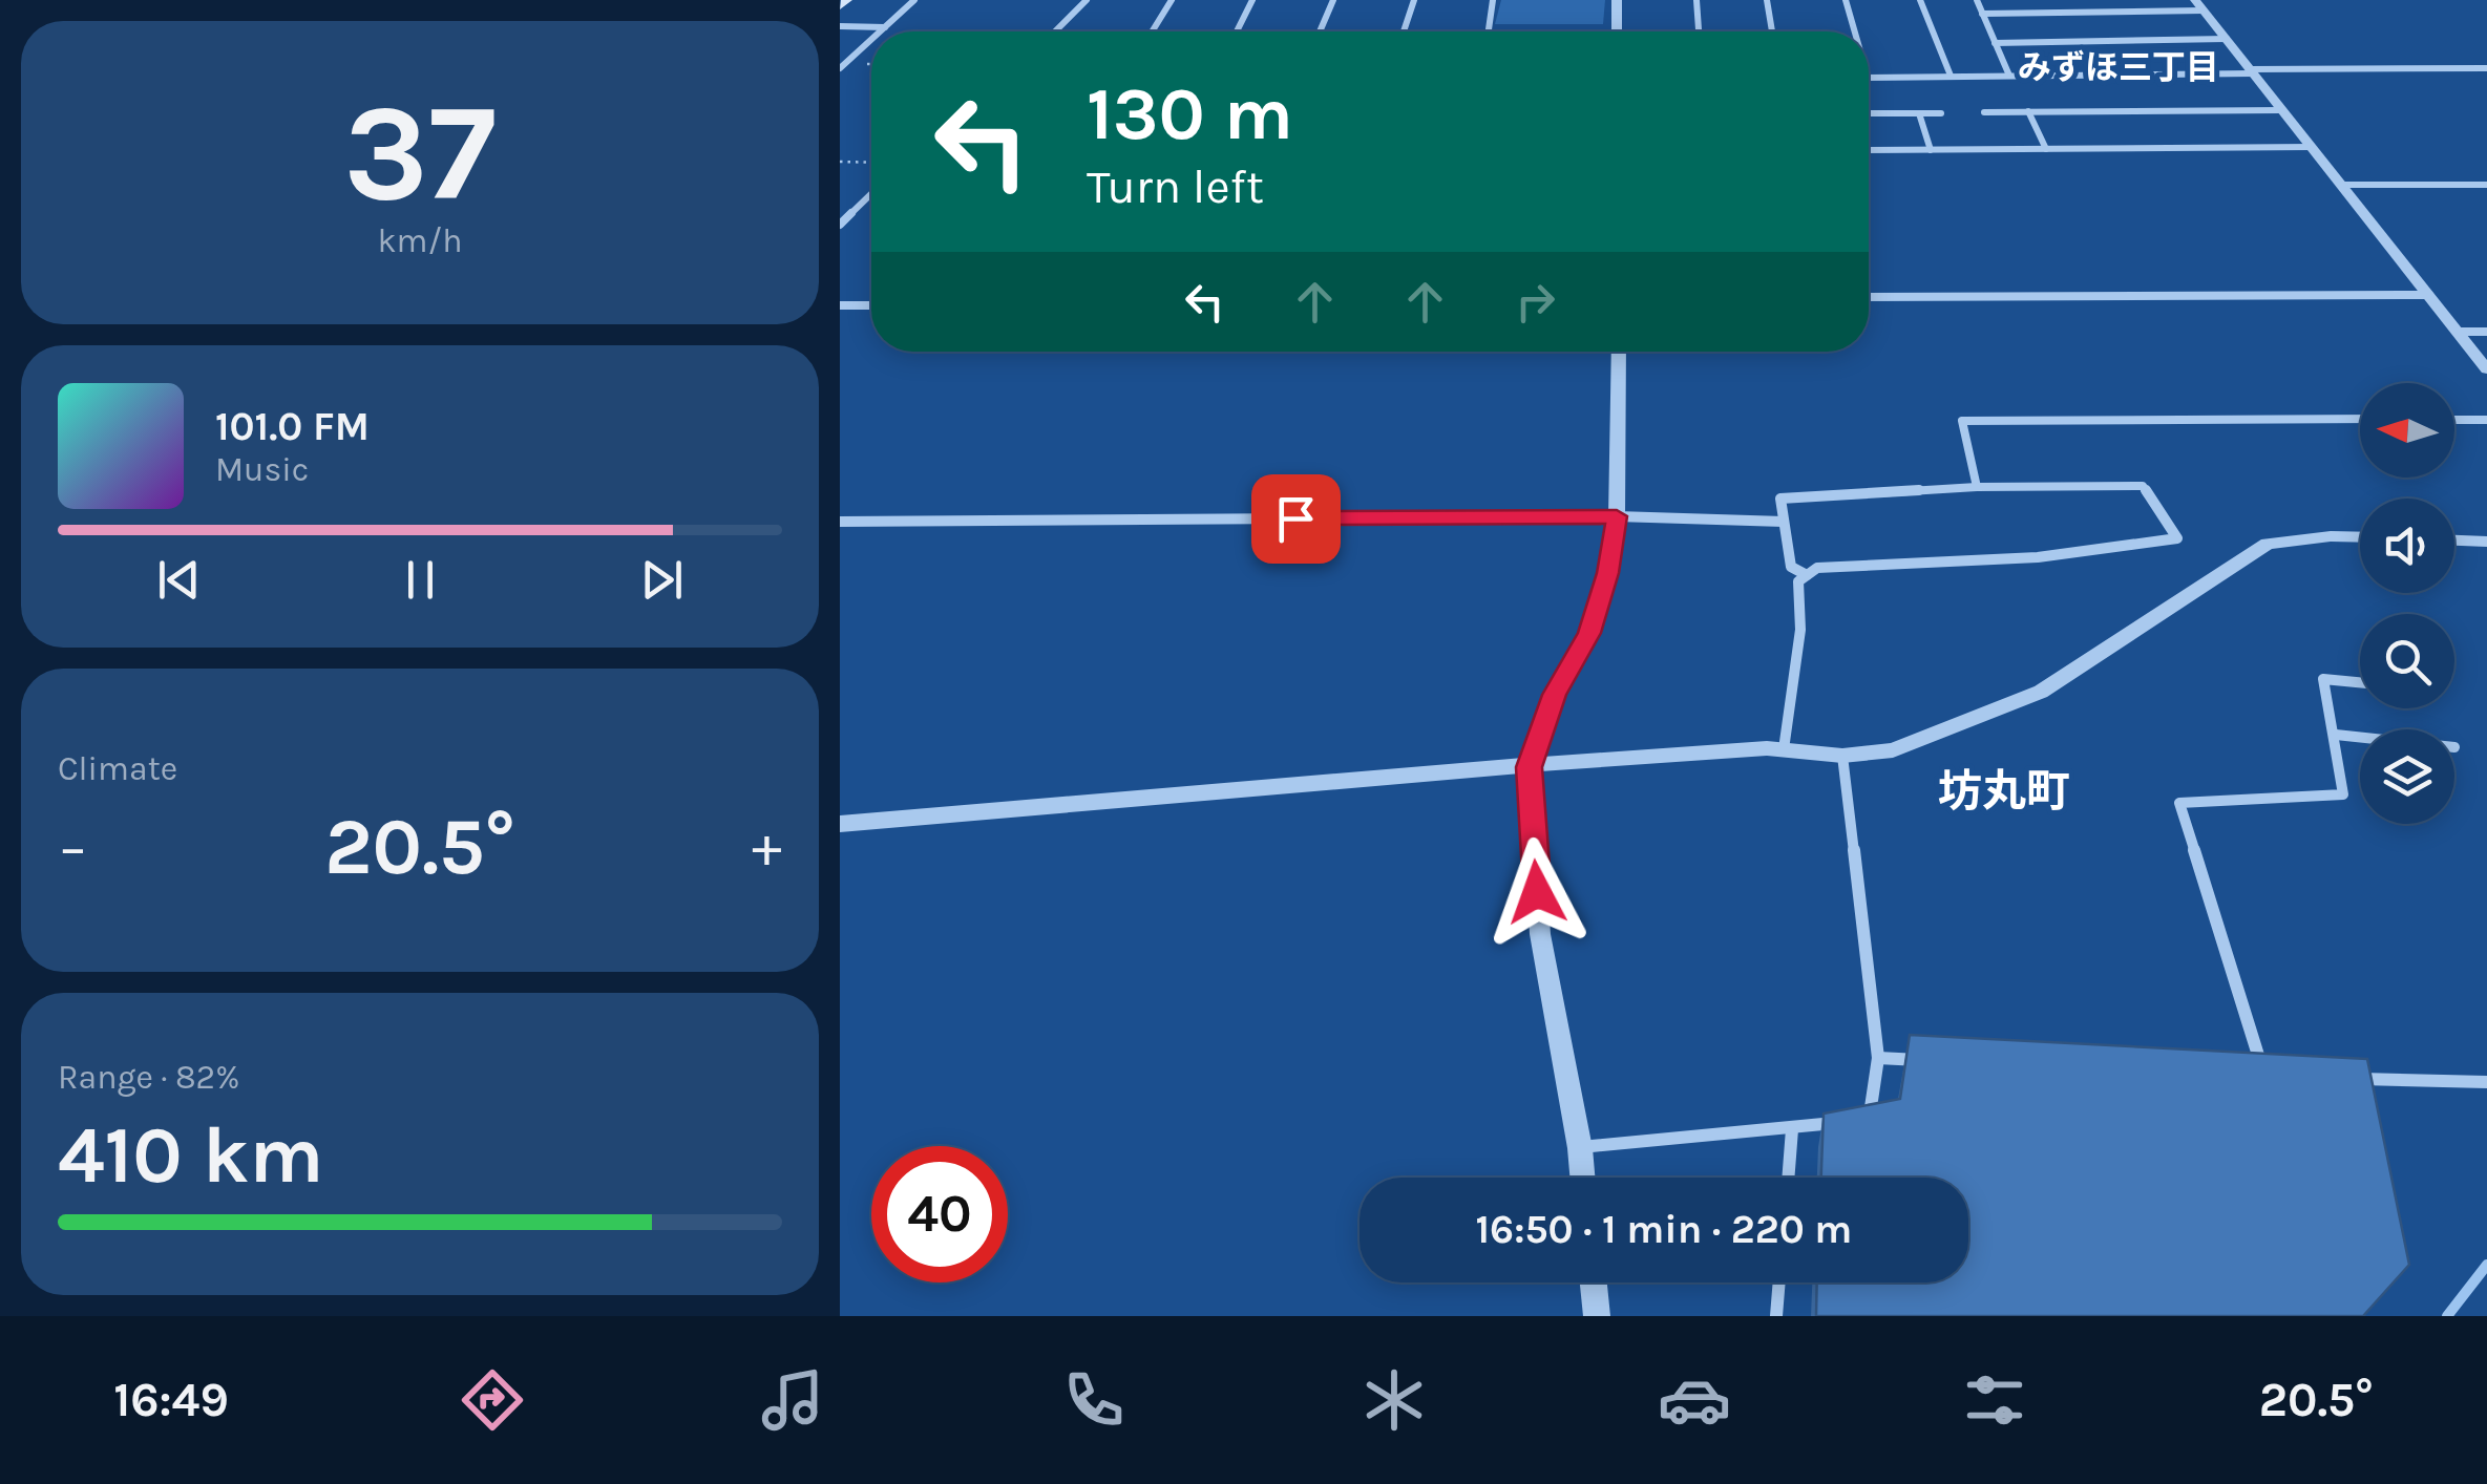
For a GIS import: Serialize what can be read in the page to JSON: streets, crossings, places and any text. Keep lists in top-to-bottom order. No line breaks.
{"districts":["みずほ三丁目","坊丸町"],"north":"left","page":{"tile":[["37","km/h"],"Climate",["Range · 82%","410 km"]],"turn":["130 m","Turn left"],"song":["101.0 FM","Music"],"heat":["−","20.5°","+"],"limit":"40","trip":"16:50 · 1 min · 220 m","tabs":["16:49","20.5°"]}}
